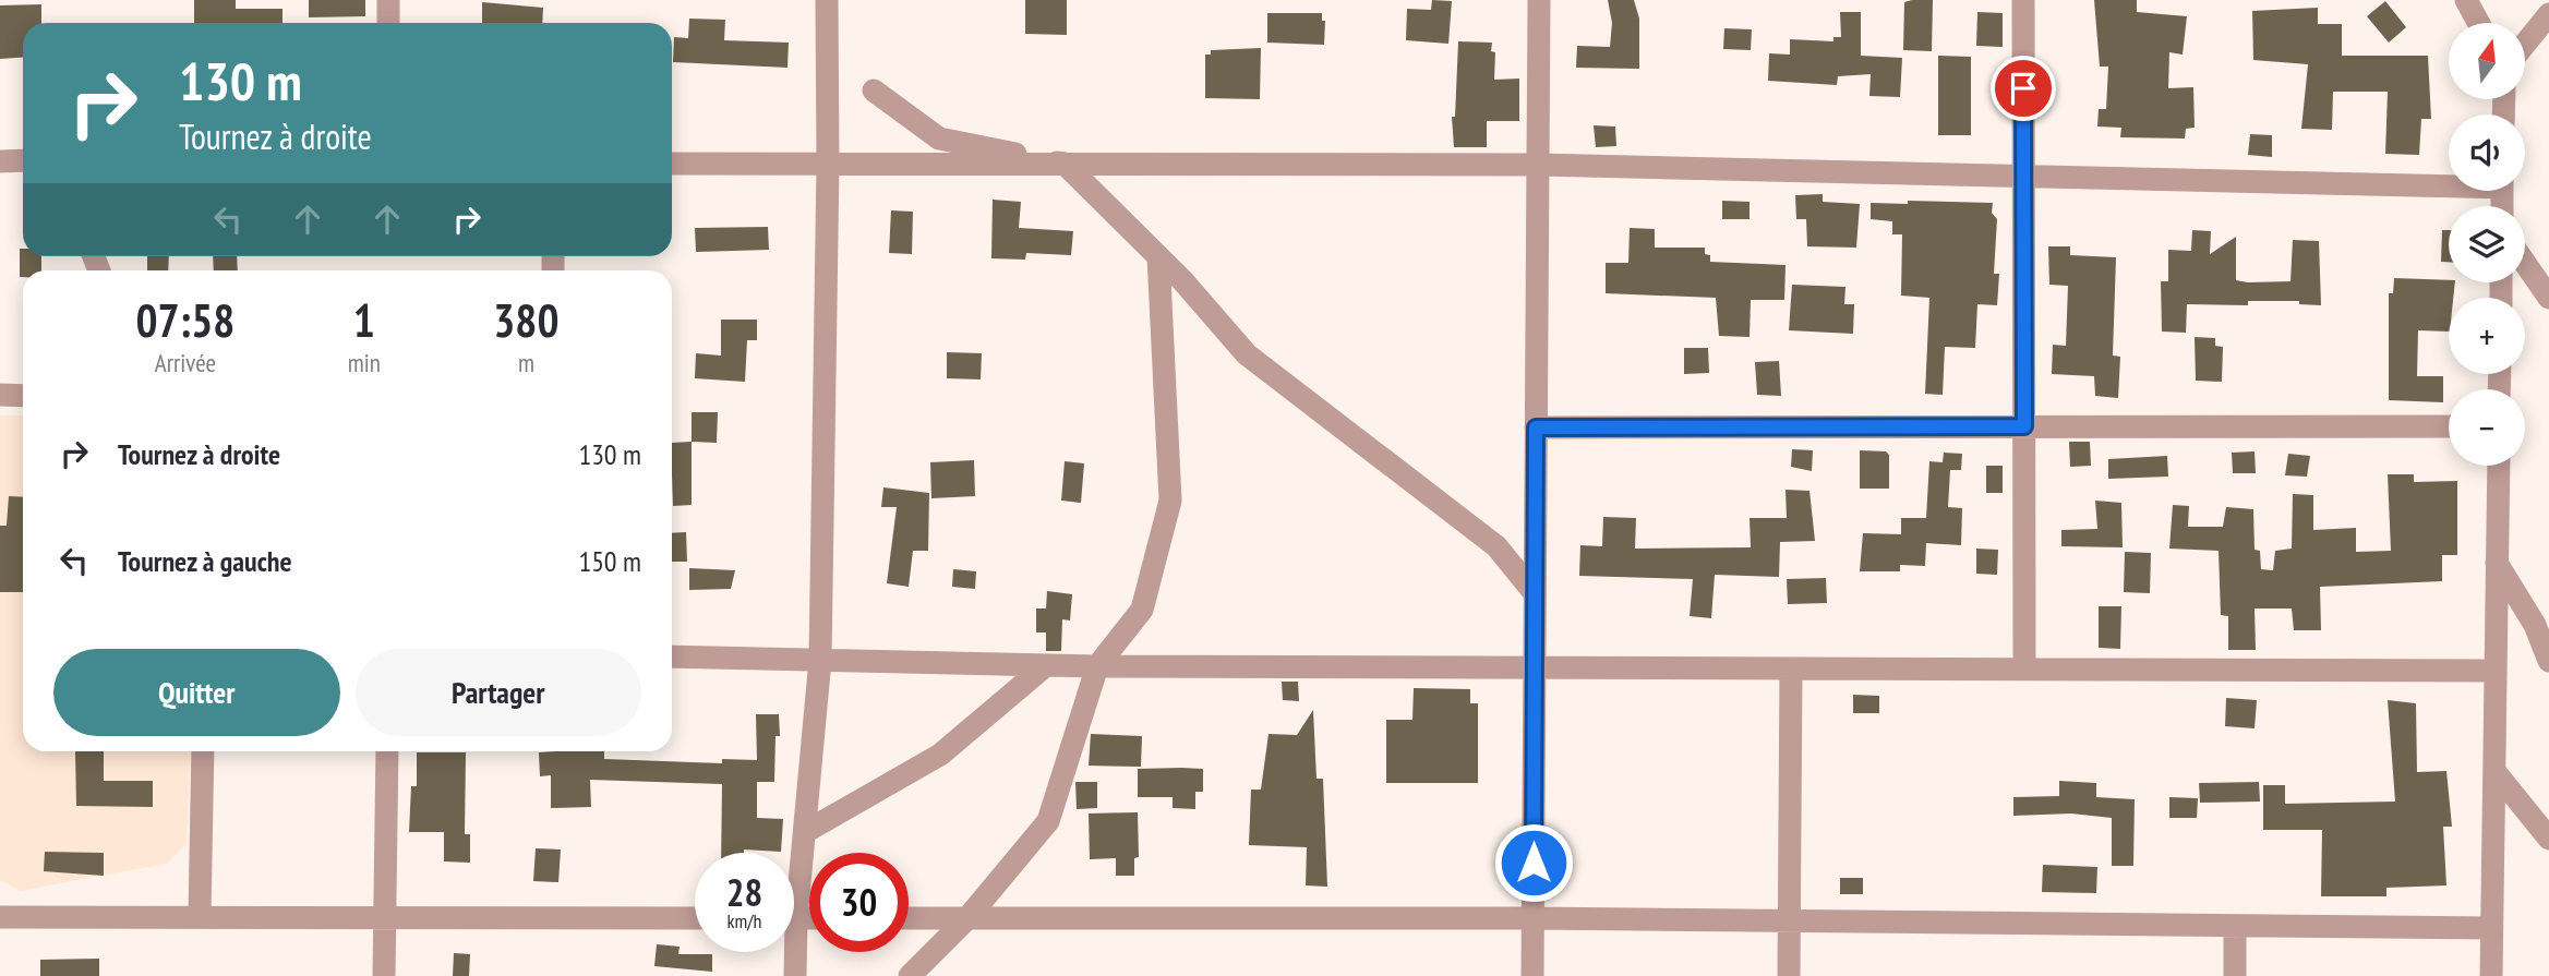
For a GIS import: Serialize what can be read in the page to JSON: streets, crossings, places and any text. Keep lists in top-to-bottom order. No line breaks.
{"north":"top","page":{"map_buttons":["+","−"],"turn":["130 m","Tournez à droite"],"eta":["07:58","Arrivée","1","min","380","m"],"list":[{"name":"Tournez à droite","value":"130 m"},{"name":"Tournez à gauche","value":"150 m"}],"buttons":["Quitter","Partager"],"speed":"28 km/h","limit":"30"}}
